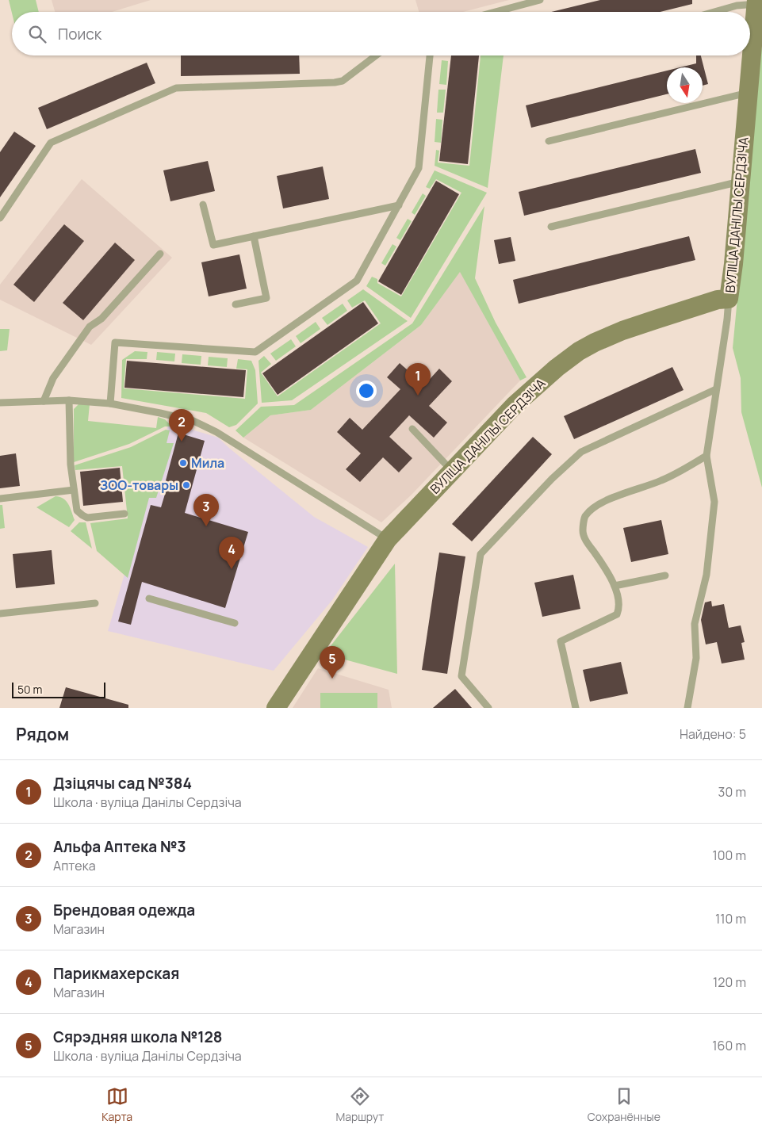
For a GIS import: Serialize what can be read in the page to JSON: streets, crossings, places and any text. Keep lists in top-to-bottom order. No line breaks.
{"streets":{"street":["ВУЛІЦА ДАНІЛЫ СЕРДЗІЧА"]},"places":["Мила","ЗОО-товары"],"scale_bar":"50 m","north":"bottom","page":{"search":"Поиск","pins":["1","2","3","4","5"],"scale":"50 m","heading":["Рядом","Найдено: 5"],"list":[{"mark":"1","name":"Дзіцячы сад №384","note":"Школа · вуліца Данілы Сердзіча","value":"30 m"},{"mark":"2","name":"Альфа Аптека №3","note":"Аптека","value":"100 m"},{"mark":"3","name":"Брендовая одежда","note":"Магазин","value":"110 m"},{"mark":"4","name":"Парикмахерская","note":"Магазин","value":"120 m"},{"mark":"5","name":"Сярэдняя школа №128","note":"Школа · вуліца Данілы Сердзіча","value":"160 m"}],"nav":["Карта","Маршрут","Сохранённые"]}}
